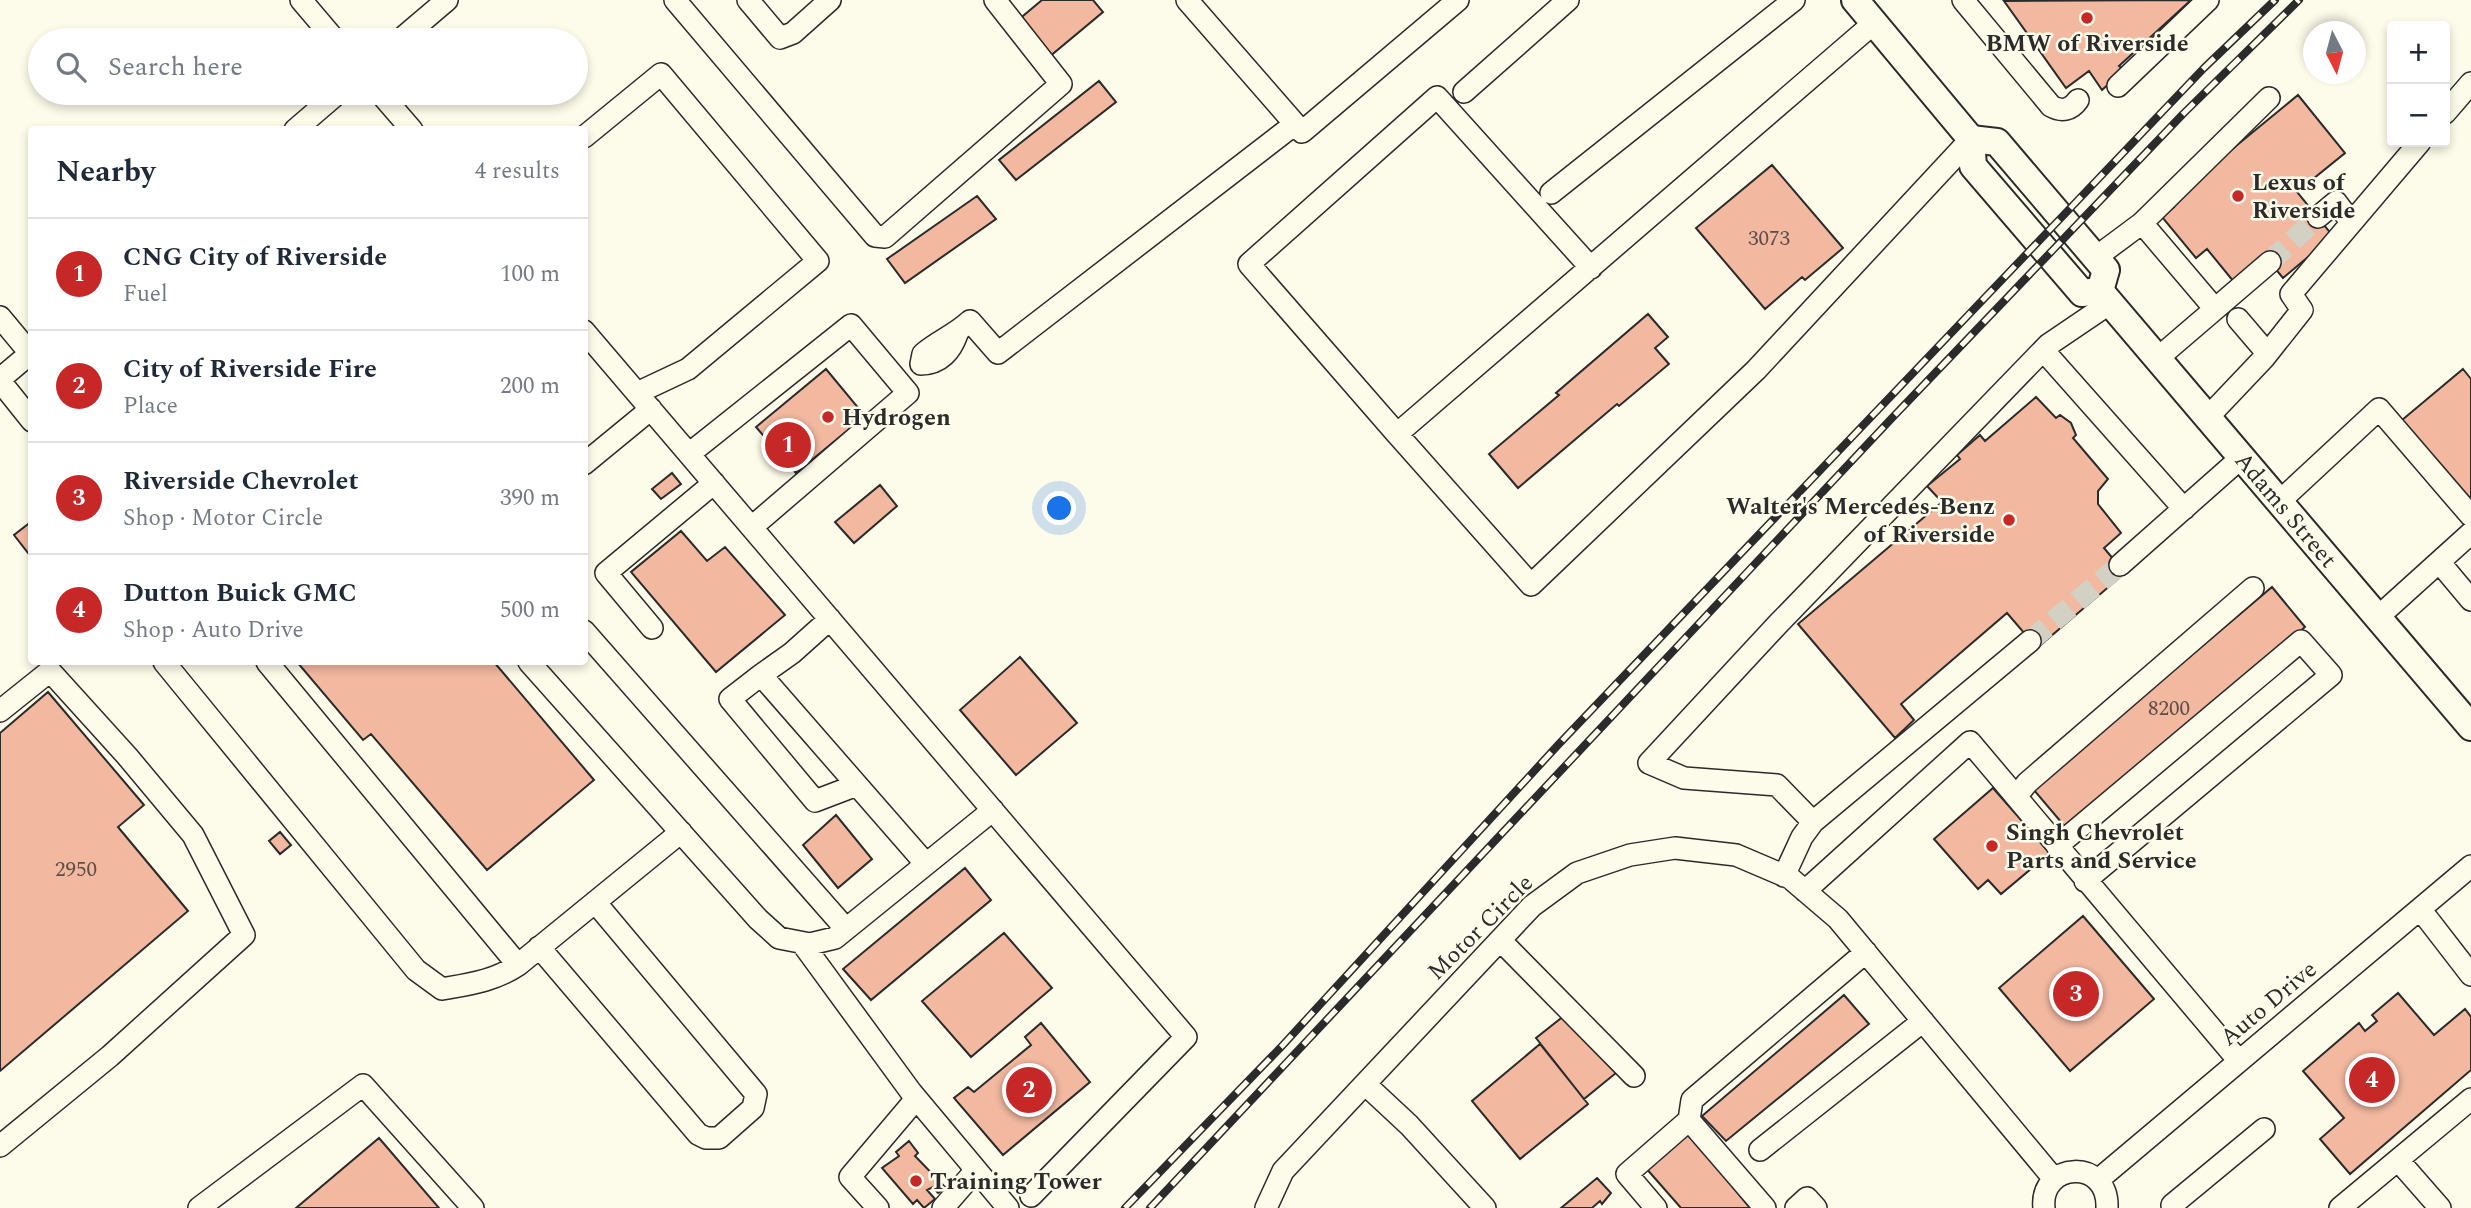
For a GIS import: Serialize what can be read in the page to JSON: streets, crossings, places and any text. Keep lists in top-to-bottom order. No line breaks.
{"streets":{"main road":["Adams Street"],"street":["Motor Circle","Auto Drive"]},"places":["BMW of Riverside","Lexus of Riverside","Hydrogen","Walter's Mercedes-Benz of Riverside","Singh Chevrolet Parts and Service","Training Tower"],"house_numbers":["3073","8200","2950"],"north":"bottom","page":{"map_buttons":["+","−"],"search":"Search here","heading":["Nearby","4 results"],"list":[{"mark":"1","name":"CNG City of Riverside","note":"Fuel","value":"100 m"},{"mark":"2","name":"City of Riverside Fire","note":"Place","value":"200 m"},{"mark":"3","name":"Riverside Chevrolet","note":"Shop · Motor Circle","value":"390 m"},{"mark":"4","name":"Dutton Buick GMC","note":"Shop · Auto Drive","value":"500 m"}],"pins":["1","3","4","2"]}}
